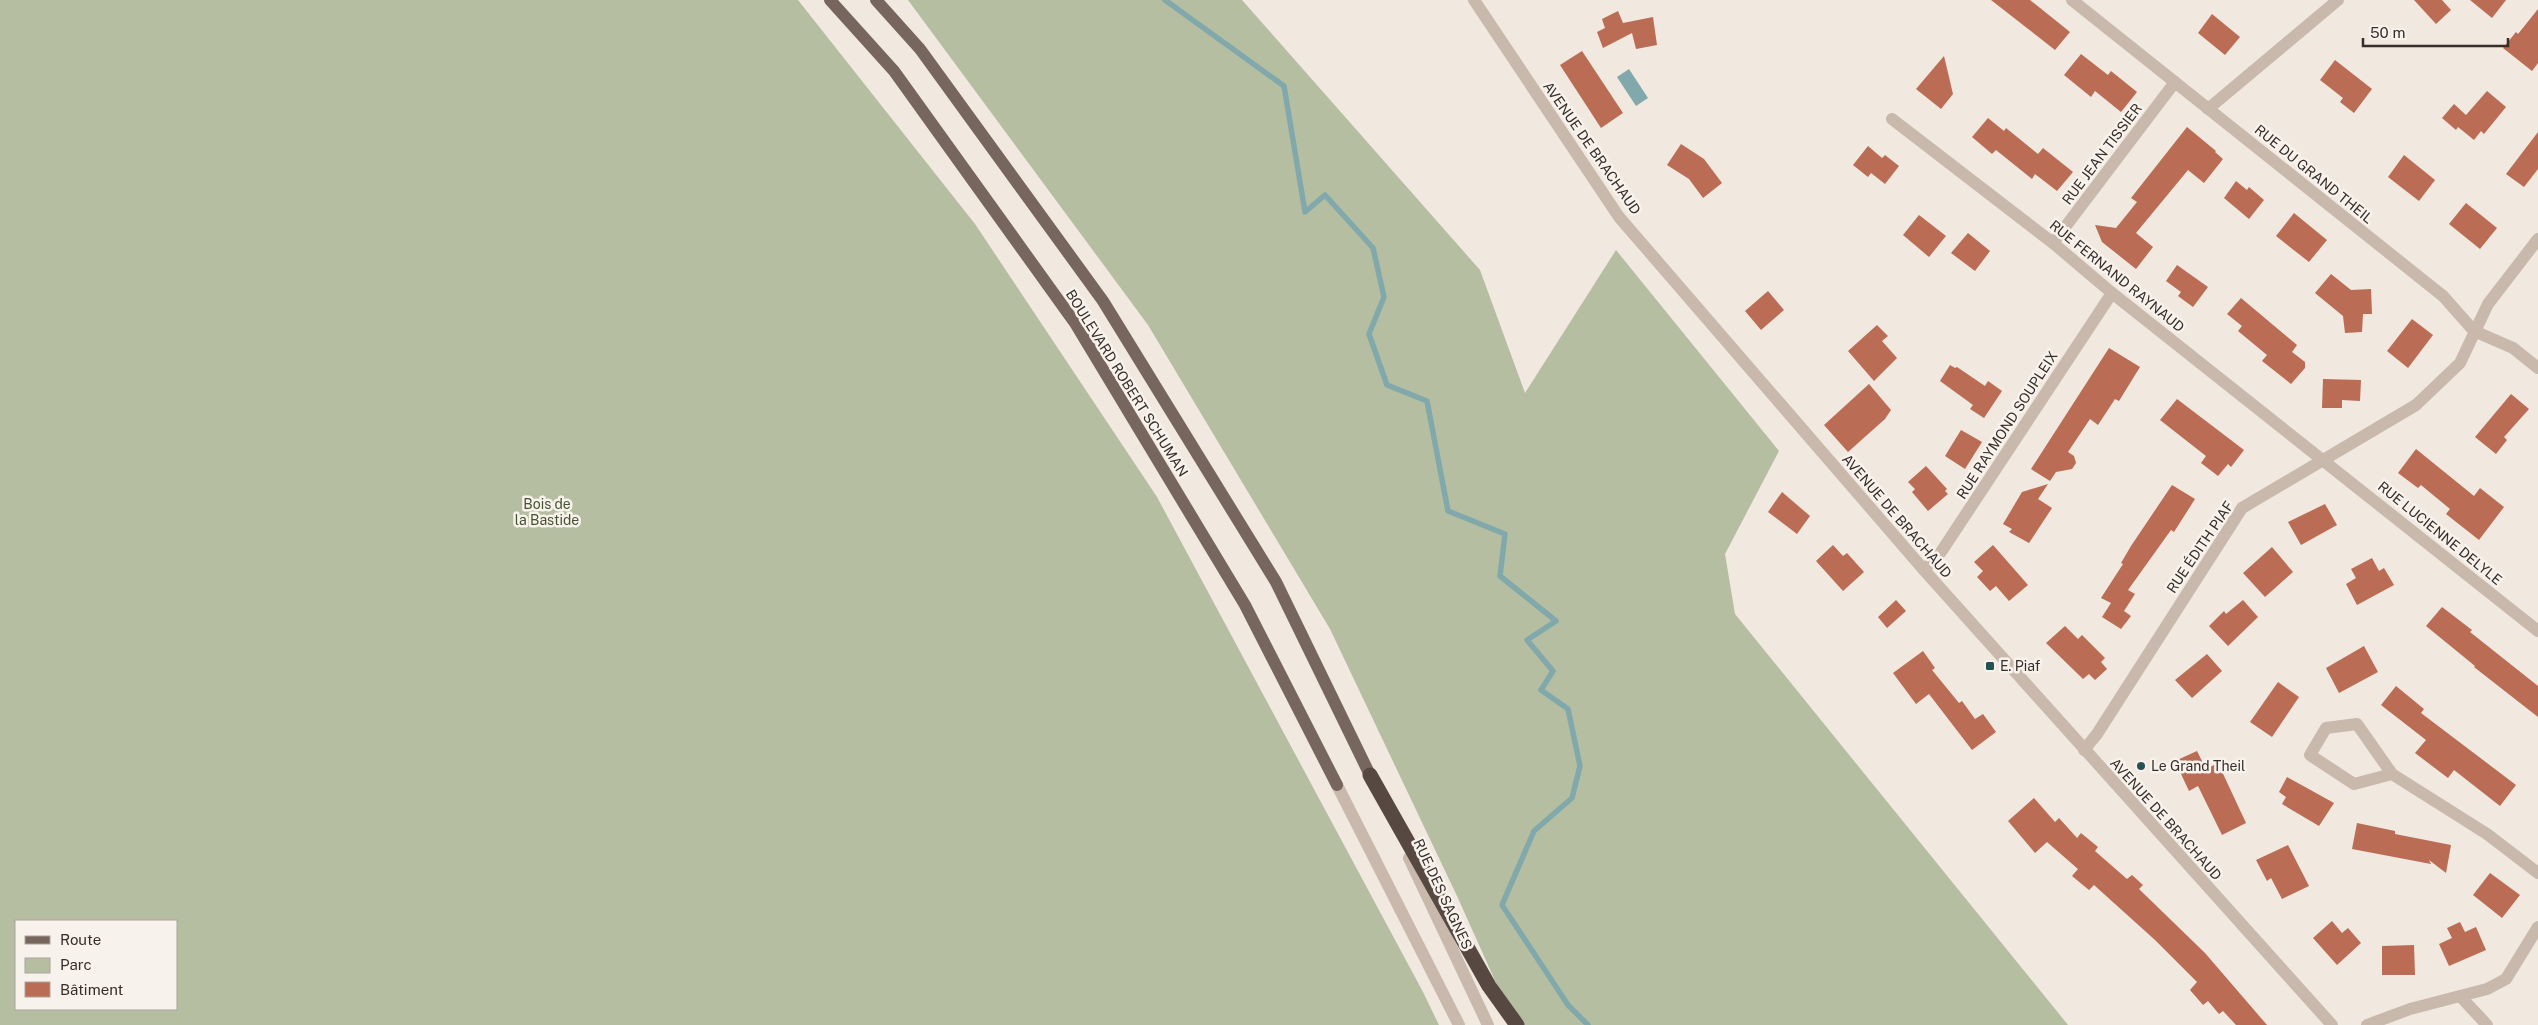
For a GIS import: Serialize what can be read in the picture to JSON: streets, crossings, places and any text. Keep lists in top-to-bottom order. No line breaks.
{"streets":{"main road":["BOULEVARD ROBERT SCHUMAN"],"street":["AVENUE DE BRACHAUD","RUE JEAN TISSIER","RUE DU GRAND THEIL","RUE FERNAND RAYNAUD","RUE RAYMOND SOUPLEIX","RUE LUCIENNE DELYLE","RUE ÉDITH PIAF","RUE DES SAGNES"]},"crossings":[["AVENUE DE BRACHAUD","RUE RAYMOND SOUPLEIX"],["AVENUE DE BRACHAUD","RUE ÉDITH PIAF"],["RUE JEAN TISSIER","RUE DU GRAND THEIL"],["RUE JEAN TISSIER","RUE FERNAND RAYNAUD"],["RUE DU GRAND THEIL","RUE ÉDITH PIAF"],["RUE FERNAND RAYNAUD","RUE RAYMOND SOUPLEIX"],["RUE FERNAND RAYNAUD","RUE LUCIENNE DELYLE"],["RUE FERNAND RAYNAUD","RUE ÉDITH PIAF"],["BOULEVARD ROBERT SCHUMAN","RUE DES SAGNES"],["RUE LUCIENNE DELYLE","RUE ÉDITH PIAF"]],"parks":["Bois de la Bastide"],"places":{"transit":["E. Piaf"],"other":["Le Grand Theil"]},"legend":["Route","Parc","Bâtiment"],"scale_bar":"50 m"}
